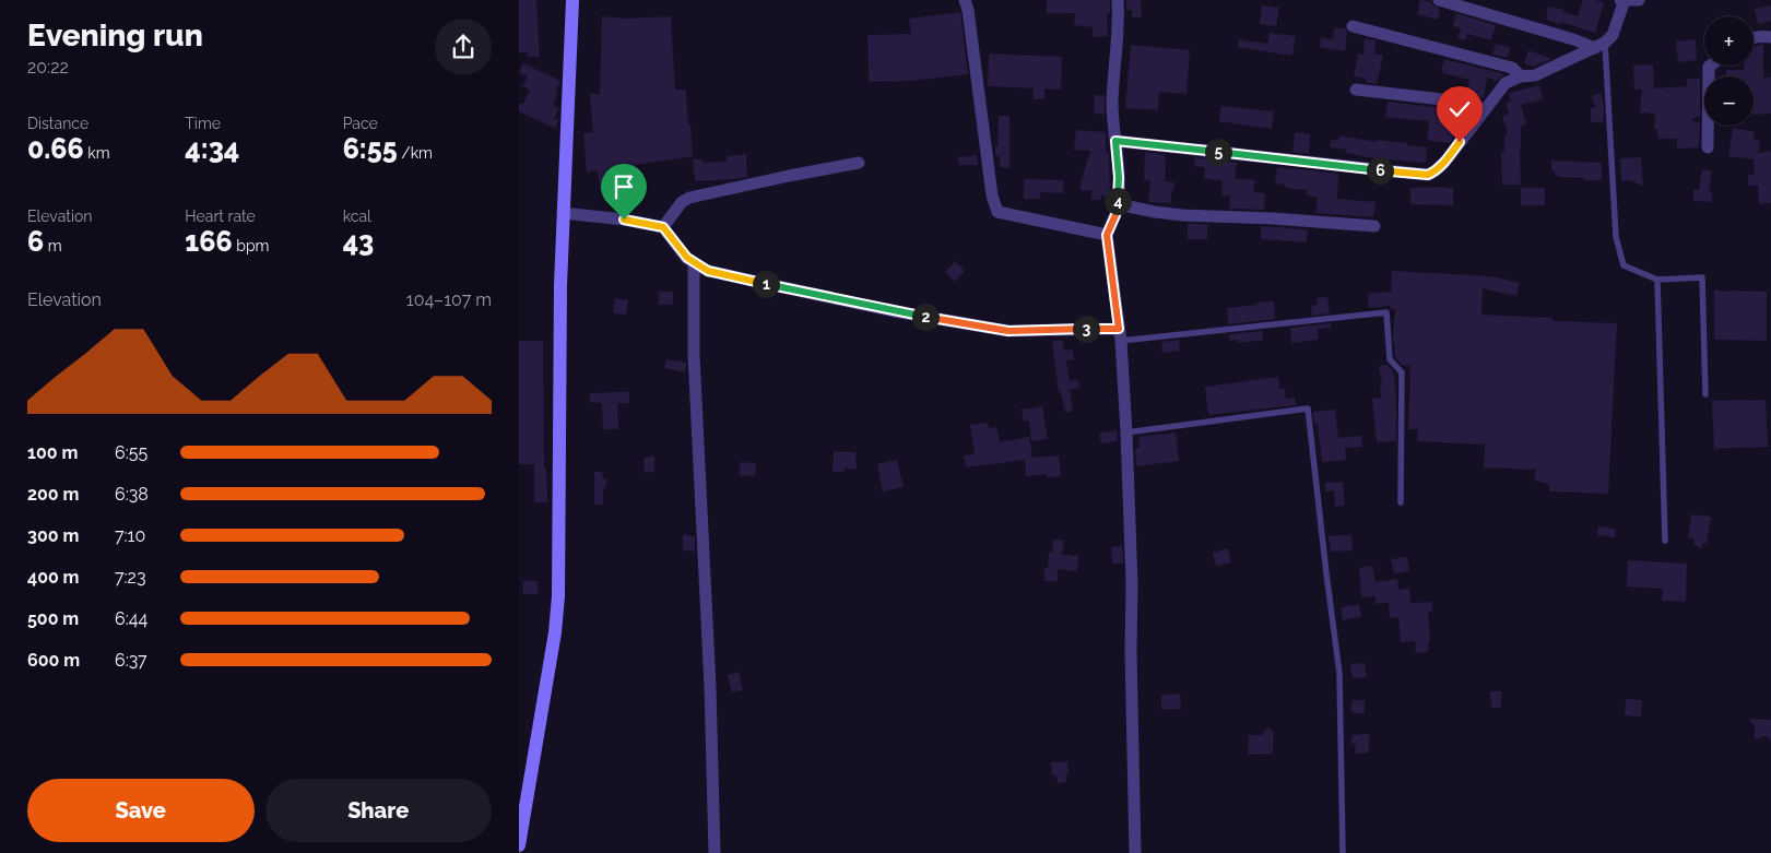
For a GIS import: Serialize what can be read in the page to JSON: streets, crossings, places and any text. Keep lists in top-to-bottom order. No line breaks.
{"page":{"heading":["Evening run","20:22"],"map_buttons":["+","−"],"stats":[["Distance","0.66 km"],["Time","4:34"],["Pace","6:55 /km"],["Elevation","6 m"],["Heart rate","166 bpm"],["kcal","43"]],"pins":["5","6","4","1","2","3"],"chart":["Elevation","104–107 m"],"list":[{"name":"100 m","note":"6:55"},{"name":"200 m","note":"6:38"},{"name":"300 m","note":"7:10"},{"name":"400 m","note":"7:23"},{"name":"500 m","note":"6:44"},{"name":"600 m","note":"6:37"}],"buttons":["Save","Share"]}}
